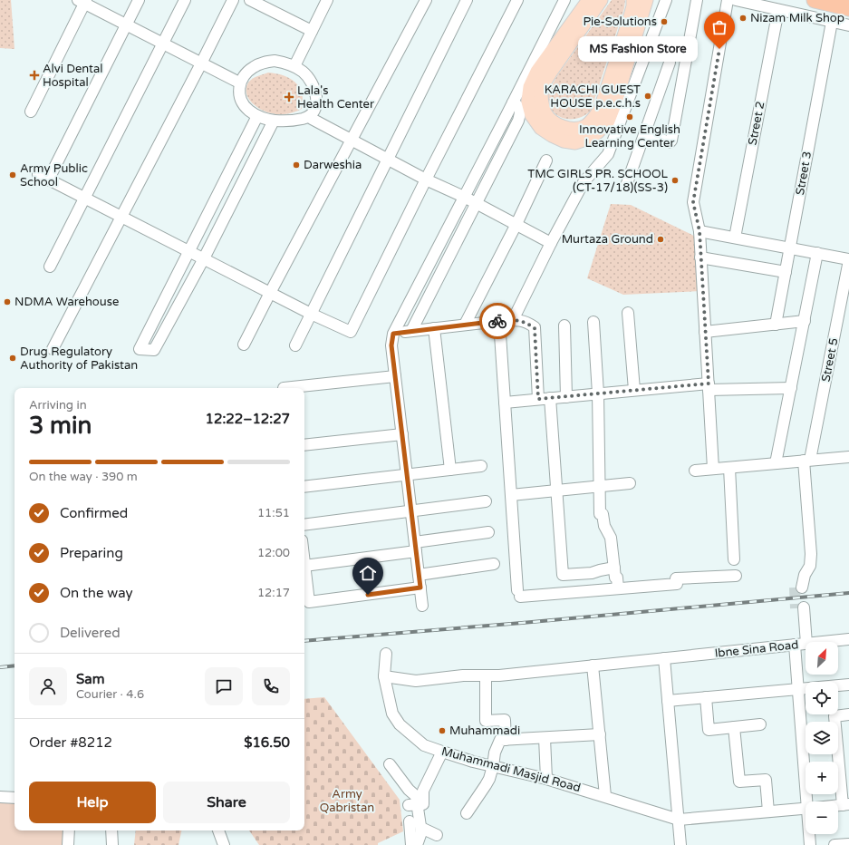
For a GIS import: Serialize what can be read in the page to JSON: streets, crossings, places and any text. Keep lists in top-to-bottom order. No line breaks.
{"streets":{"street":["Street 2","Street 3","Street 5","Ibne Sina Road","Muhammadi Masjid Road"]},"crossings":[["Ibne Sina Road","Muhammadi Masjid Road"]],"parks":["Army Qabristan"],"places":{"other":["Nizam Milk Shop","Pie-Solutions","MS Fashion Store","KARACHI GUEST HOUSE p.e.c.h.s","Innovative English Learning Center","Darweshia","Army Public School","TMC GIRLS PR. SCHOOL (CT-17/18)(SS-3)","Murtaza Ground","NDMA Warehouse","Drug Regulatory Authority of Pakistan","Muhammadi"],"health":["Alvi Dental Hospital","Lala's Health Center"]},"north":"top right","page":{"bubble":"MS Fashion Store","heading":["3 min","Arriving in","12:22–12:27"],"panel":["Sam","Courier · 4.6","Order #8212","$16.50"],"bar":"On the way · 390 m","list":[["Confirmed","11:51"],["Preparing","12:00"],["On the way","12:17"],"Delivered"],"map_buttons":["+","−"],"buttons":["Help","Share"]}}
